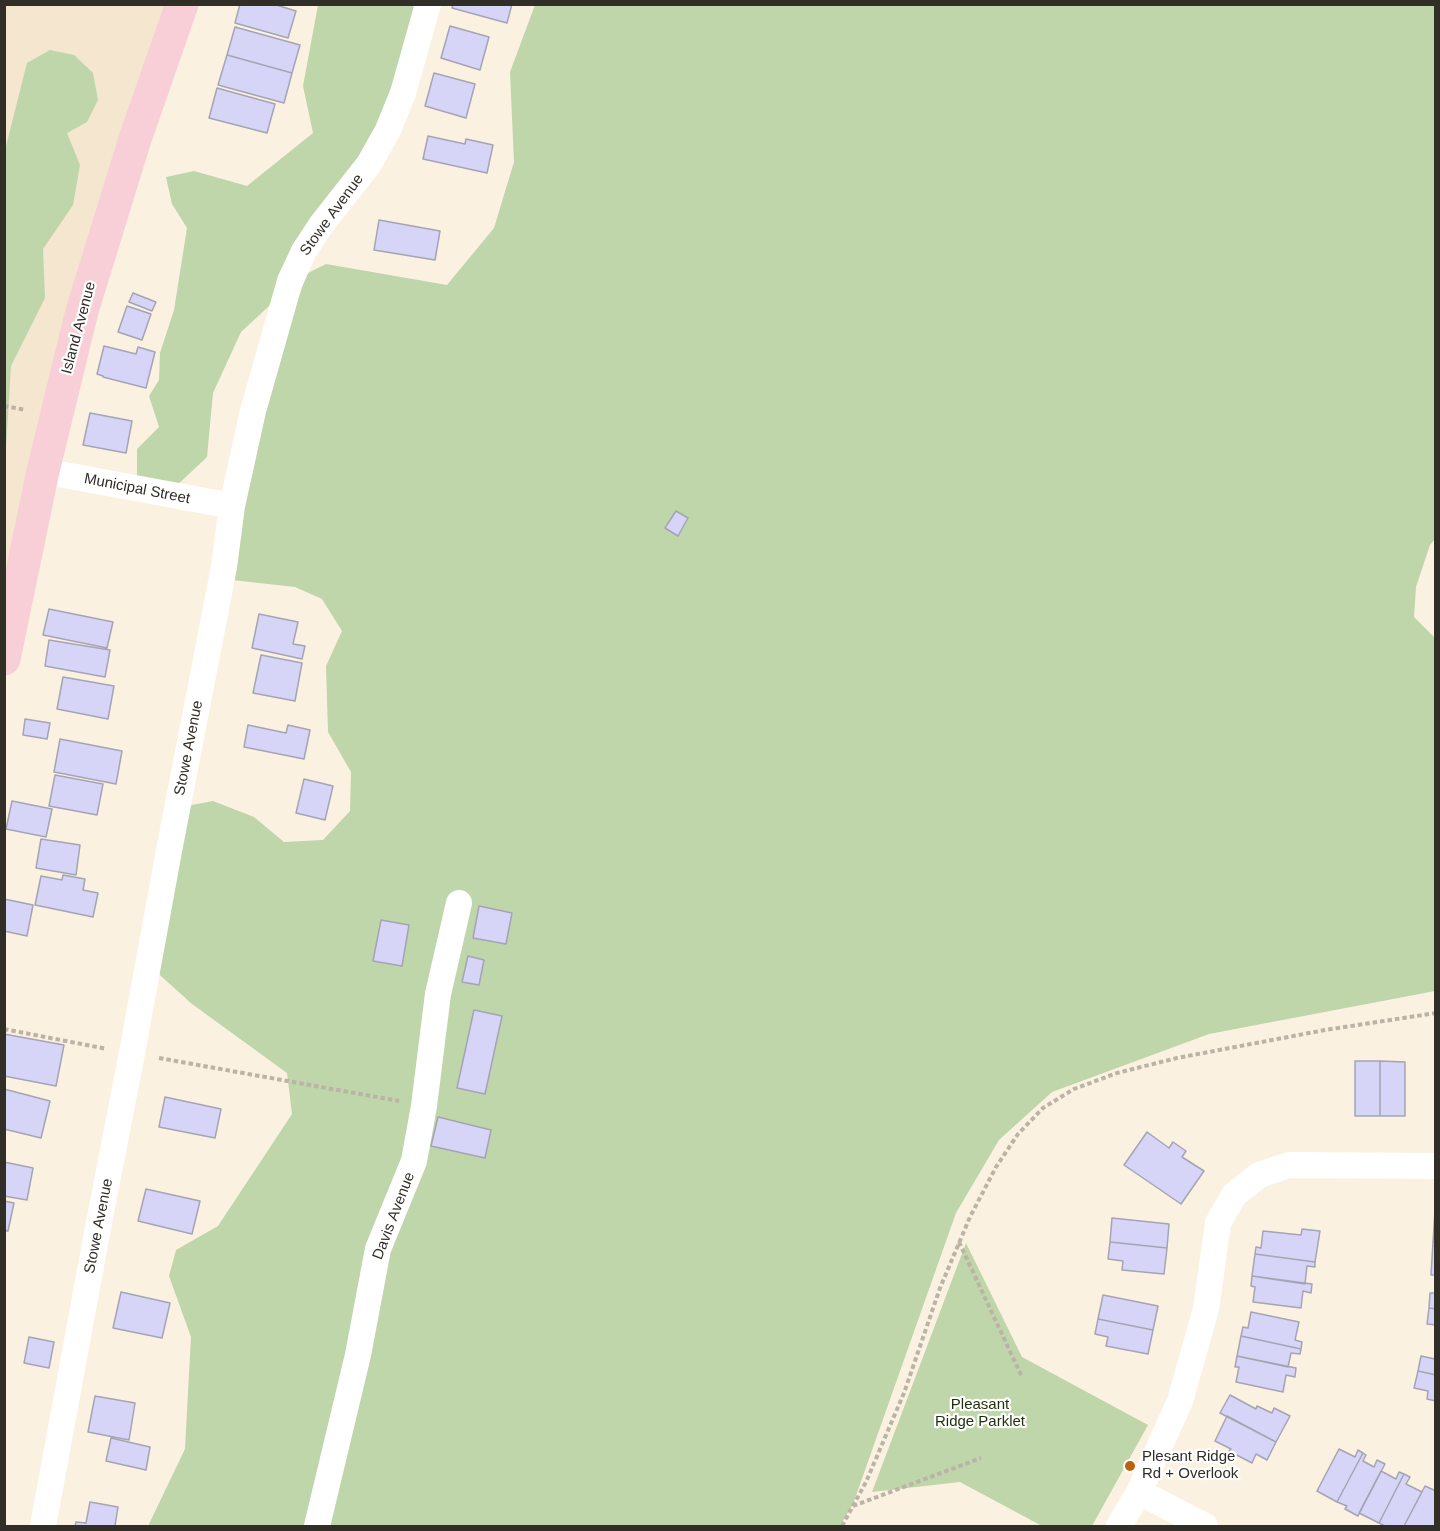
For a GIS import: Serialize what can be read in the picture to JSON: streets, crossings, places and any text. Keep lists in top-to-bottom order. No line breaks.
{"streets":{"main road":["Island Avenue"],"street":["Stowe Avenue","Municipal Street","Davis Avenue"]},"crossings":[["Stowe Avenue","Municipal Street"],["Island Avenue","Municipal Street"]],"parks":["Pleasant Ridge Parklet"],"places":["Plesant Ridge Rd + Overlook"]}
